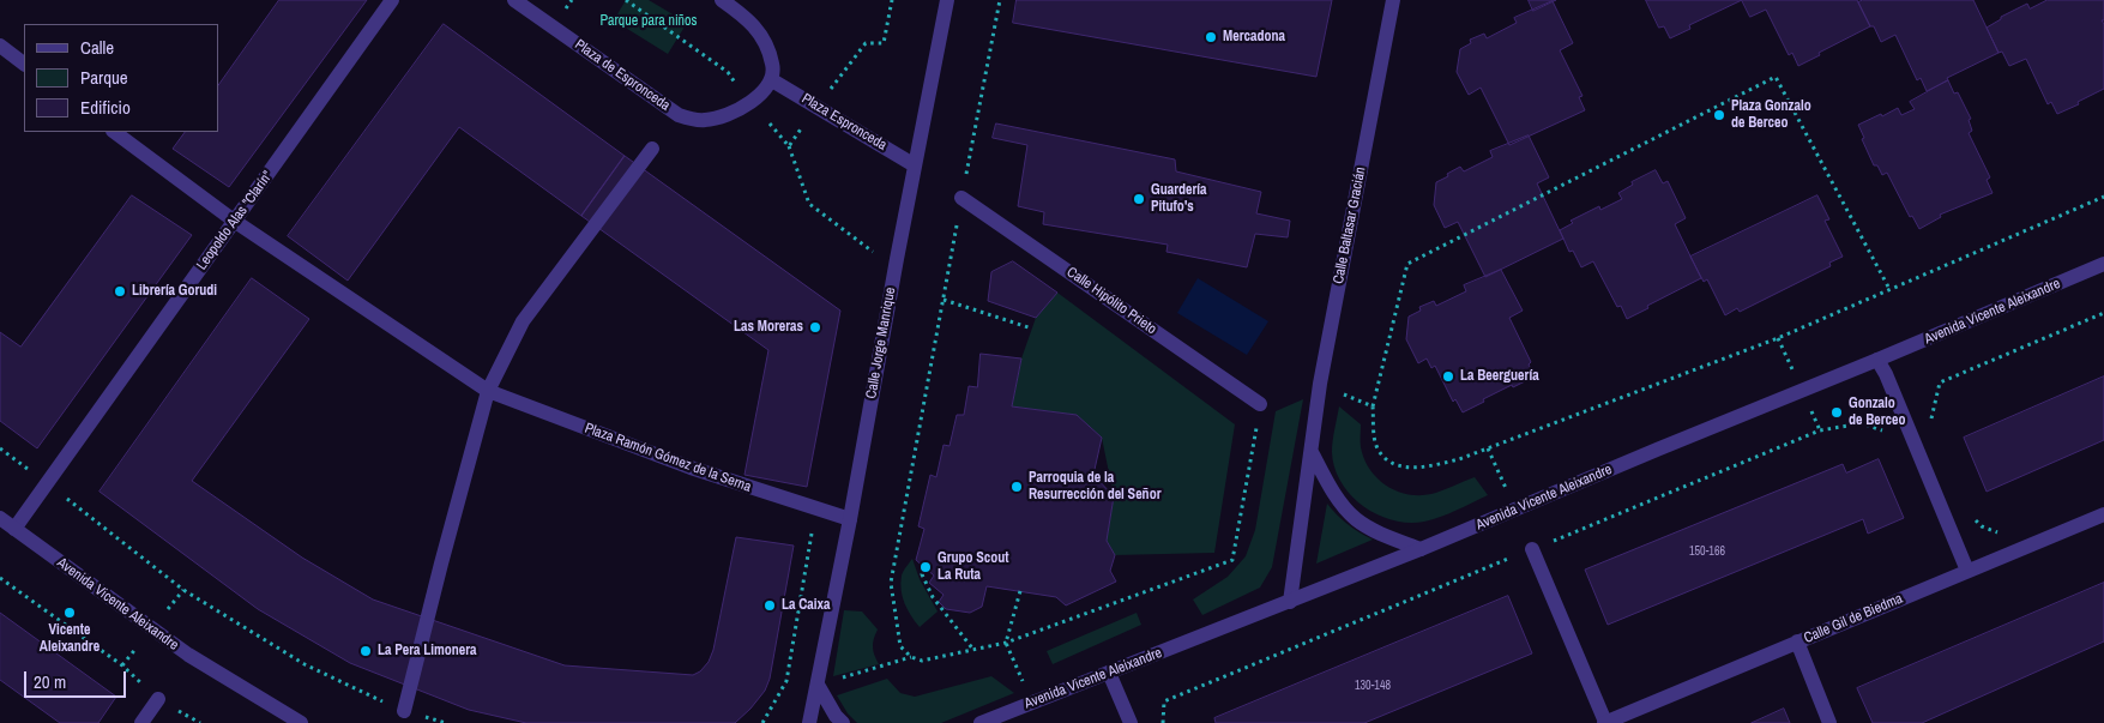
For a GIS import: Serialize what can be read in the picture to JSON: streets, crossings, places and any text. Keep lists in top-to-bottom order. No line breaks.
{"streets":{"street":["Plaza de Espronceda","Plaza Espronceda","Leopoldo Alas \"Clarín\"","Calle Baltasar Gracián","Calle Hipólito Prieto","Avenida Vicente Aleixandre","Calle Jorge Manrique","Plaza Ramón Gómez de la Serna","Calle Gil de Biedma"]},"crossings":[["Plaza de Espronceda","Plaza Espronceda"],["Plaza Espronceda","Calle Jorge Manrique"],["Leopoldo Alas \"Clarín\"","Avenida Vicente Aleixandre"],["Leopoldo Alas \"Clarín\"","Plaza Ramón Gómez de la Serna"],["Calle Baltasar Gracián","Avenida Vicente Aleixandre"],["Calle Jorge Manrique","Plaza Ramón Gómez de la Serna"]],"parks":["Parque para niños"],"places":["Mercadona","Plaza Gonzalo de Berceo","Guardería Pitufo's","Librería Gorudi","Las Moreras","La Beerguería","Gonzalo de Berceo","Parroquia de la Resurrección del Señor","Grupo Scout La Ruta","La Caixa","Vicente Aleixandre","La Pera Limonera"],"house_numbers":["150-166","130-148"],"legend":["Calle","Parque","Edificio"],"scale_bar":"20 m"}
